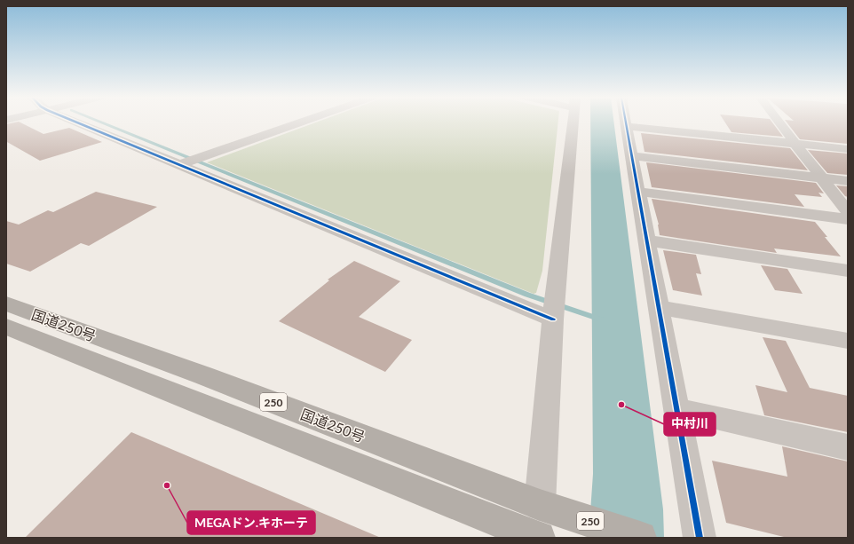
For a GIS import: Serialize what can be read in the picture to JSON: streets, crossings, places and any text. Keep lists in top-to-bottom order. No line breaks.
{"streets":{"highway":["国道250号","250"]},"places":["中村川","MEGAドン.キホーテ"]}
